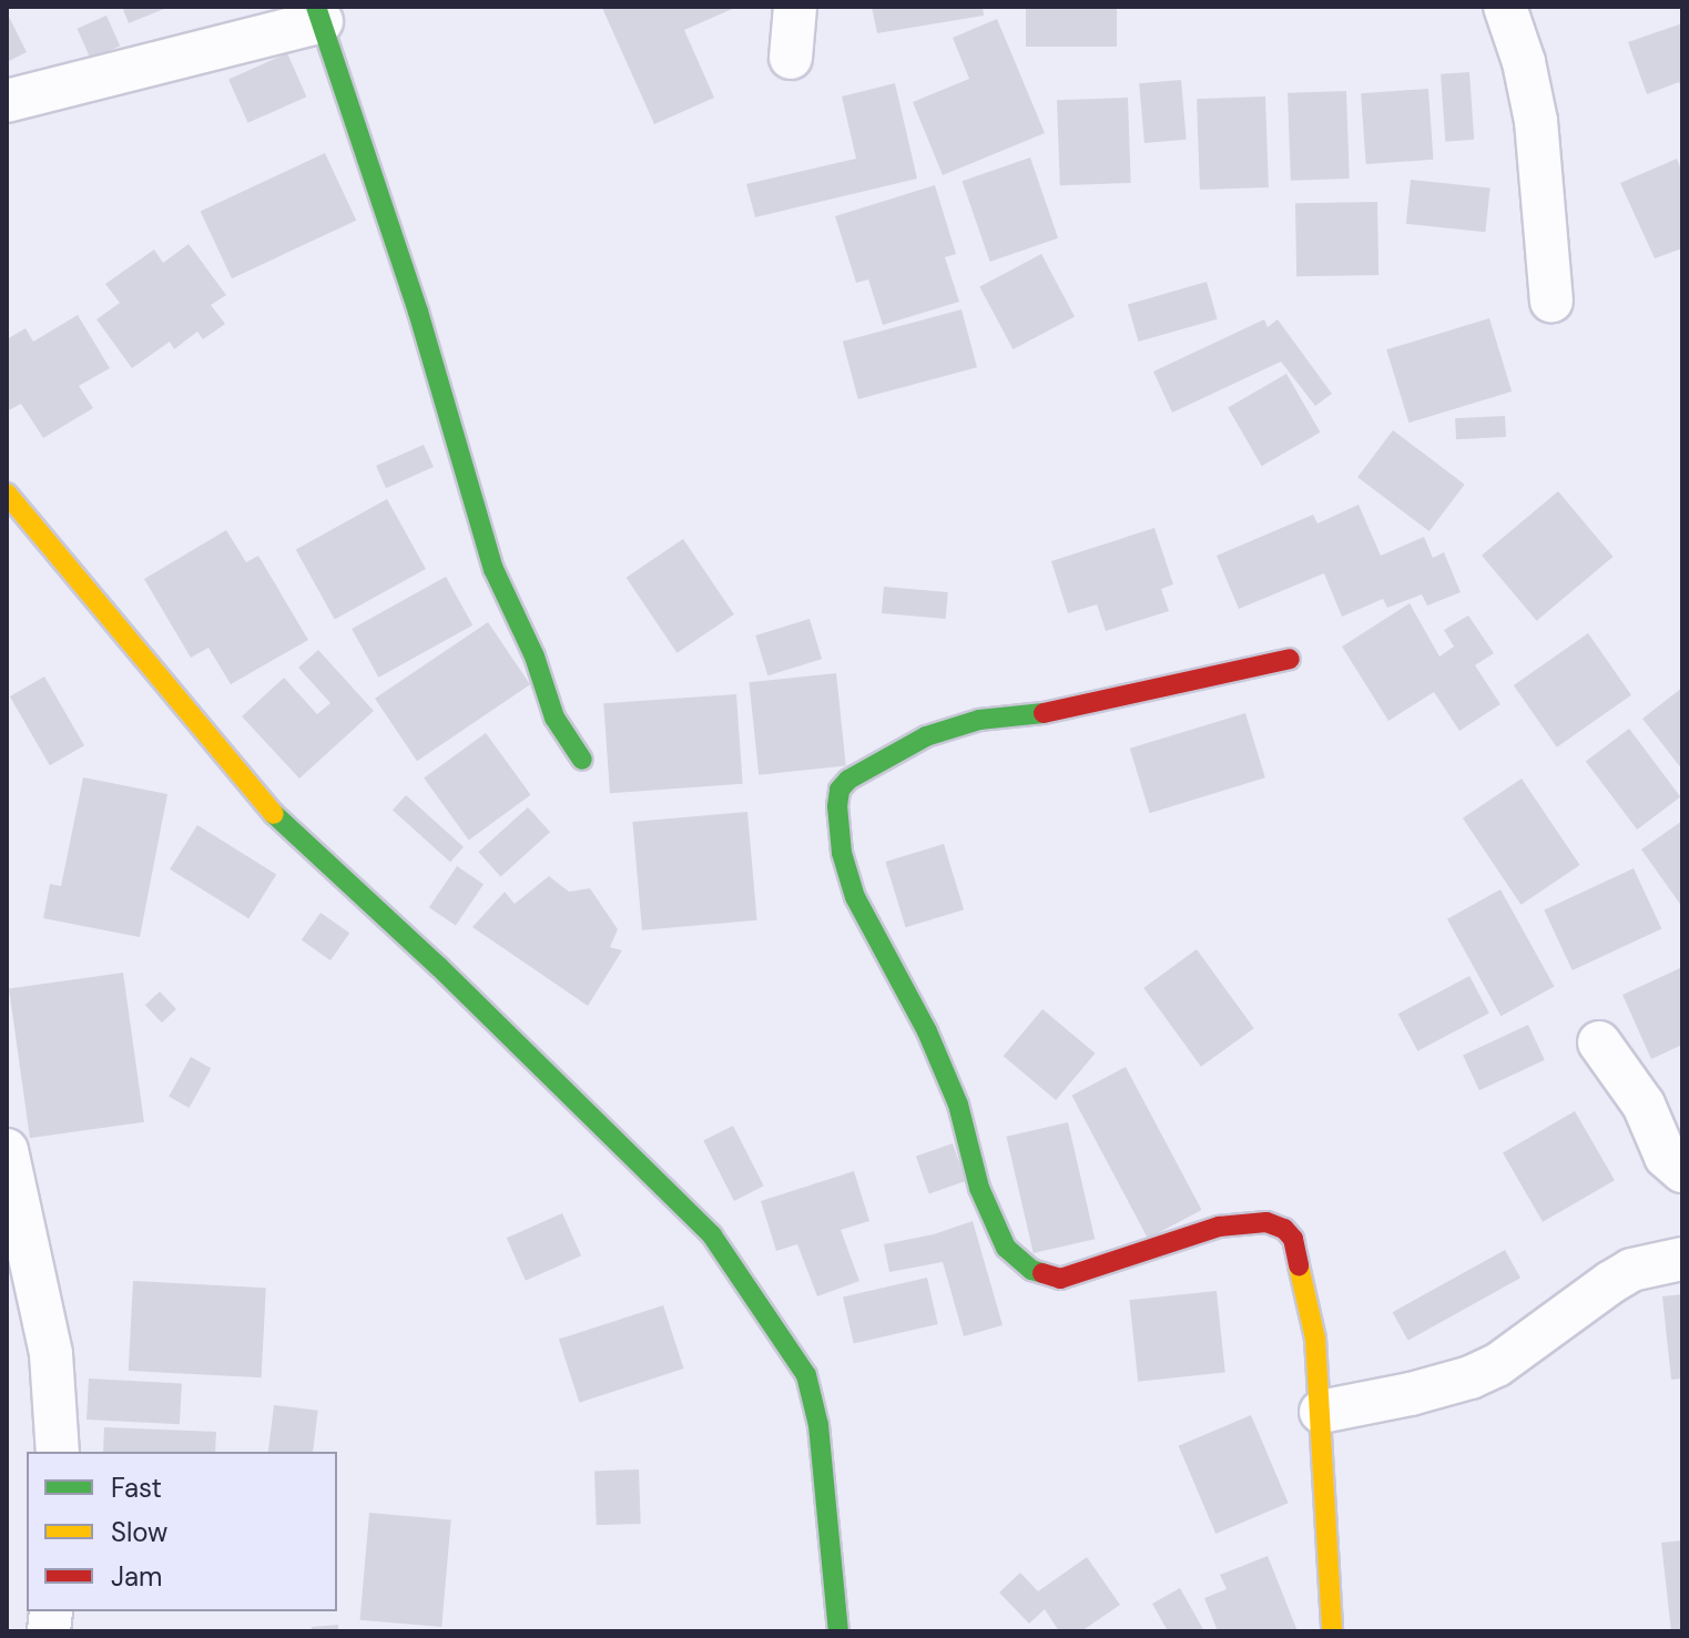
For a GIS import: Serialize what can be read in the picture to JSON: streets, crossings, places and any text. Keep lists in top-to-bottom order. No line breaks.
{"legend":["Fast","Slow","Jam"]}
